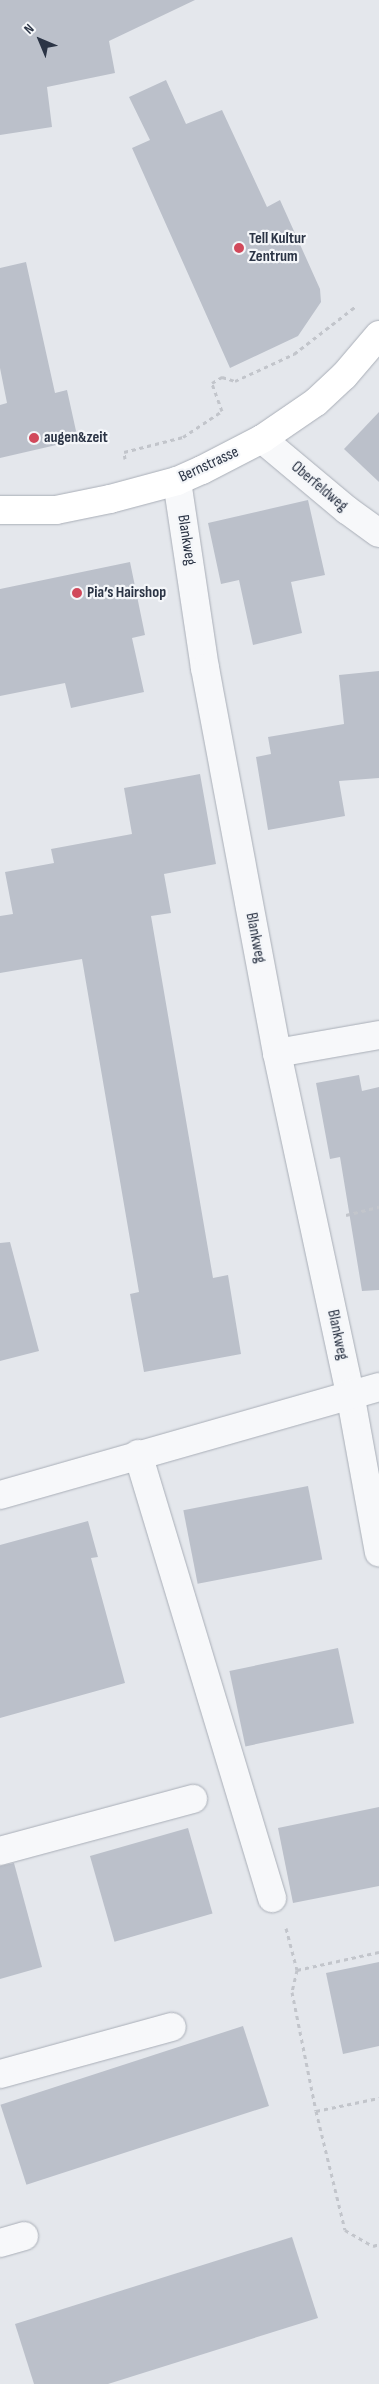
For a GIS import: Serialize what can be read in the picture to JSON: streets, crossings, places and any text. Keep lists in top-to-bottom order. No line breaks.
{"streets":{"main road":["Bernstrasse"],"street":["Oberfeldweg","Blankweg"]},"crossings":[["Bernstrasse","Oberfeldweg"],["Bernstrasse","Blankweg"]],"places":["Tell Kultur Zentrum","augen&zeit","Pia’s Hairshop"],"north":"top left"}
